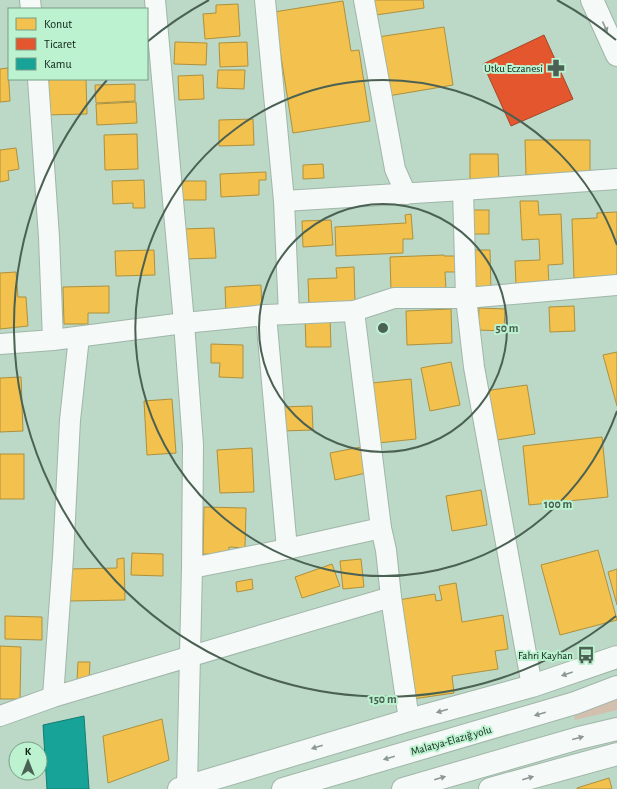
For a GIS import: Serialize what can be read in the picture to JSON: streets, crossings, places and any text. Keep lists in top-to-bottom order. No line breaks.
{"streets":{"main road":["Malatya-Elazığ yolu"]},"places":{"pharmacy":["Utku Eczanesi"],"bus stop":["Fahri Kayhan"]},"legend":["Konut","Ticaret","Kamu"],"north":"top","rings":["50 m","100 m","150 m"]}
